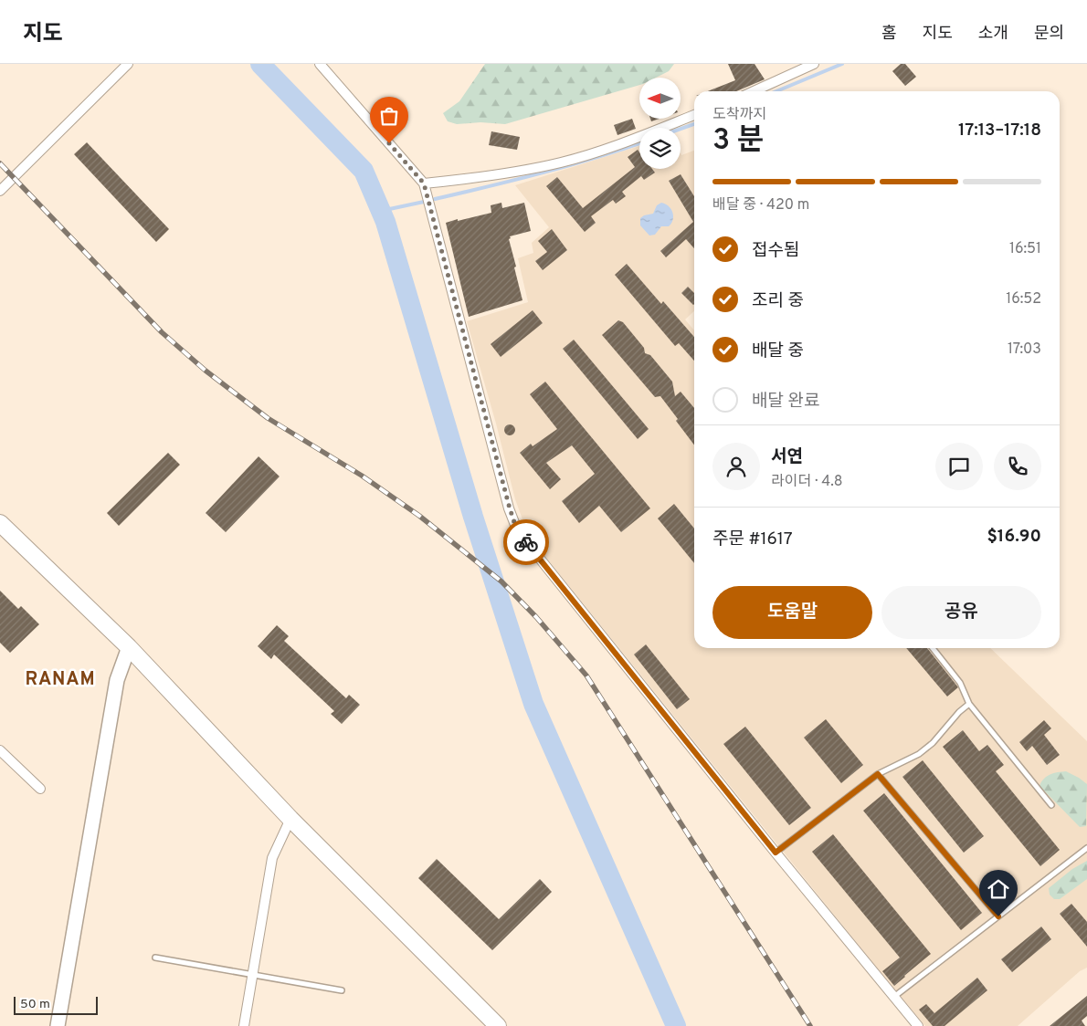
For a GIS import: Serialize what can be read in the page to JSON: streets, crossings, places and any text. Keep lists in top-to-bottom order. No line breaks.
{"districts":["RANAM"],"scale_bar":"50 m","north":"left","page":{"header":"지도","nav":["홈","지도","소개","문의"],"heading":["3 분","도착까지","17:13–17:18"],"panel":["서연","라이더 · 4.8","주문 #1617","$16.90"],"bar":"배달 중 · 420 m","list":[["접수됨","16:51"],["조리 중","16:52"],["배달 중","17:03"],"배달 완료"],"buttons":["도움말","공유"],"scale":"50 m"}}
